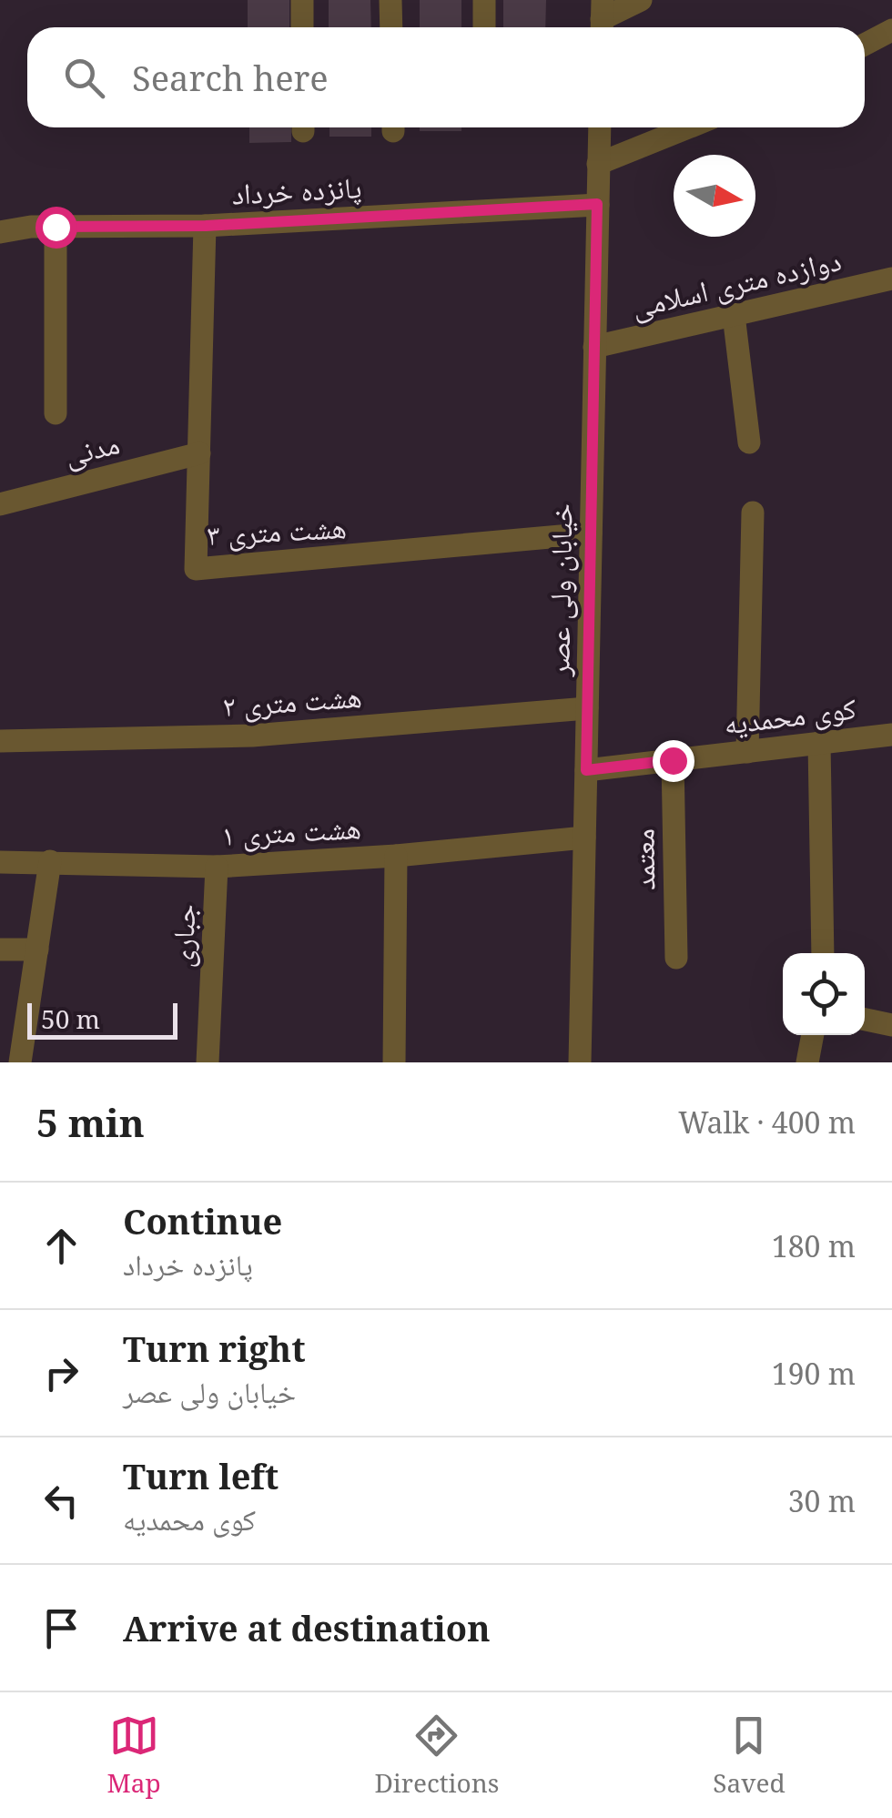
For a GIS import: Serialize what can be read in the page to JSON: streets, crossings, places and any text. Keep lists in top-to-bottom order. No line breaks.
{"streets":{"street":["پانزده خرداد","دوازده متری اسلامی","مدنی","هشت متری ۳","خیابان ولی عصر","هشت متری ۲","کوی محمدیه","هشت متری ۱","معتمد","جباری"]},"crossings":[["پانزده خرداد","هشت متری ۳"],["پانزده خرداد","خیابان ولی عصر"],["دوازده متری اسلامی","خیابان ولی عصر"],["مدنی","هشت متری ۳"],["هشت متری ۳","خیابان ولی عصر"],["خیابان ولی عصر","هشت متری ۲"],["خیابان ولی عصر","کوی محمدیه"],["خیابان ولی عصر","هشت متری ۱"],["کوی محمدیه","معتمد"],["هشت متری ۱","جباری"]],"scale_bar":"50 m","north":"right","page":{"search":"Search here","scale":"50 m","heading":["5 min","Walk · 400 m"],"list":[["Continue","پانزده خرداد","180 m"],["Turn right","خیابان ولی عصر","190 m"],["Turn left","کوی محمدیه","30 m"],"Arrive at destination"],"nav":["Map","Directions","Saved"]}}
